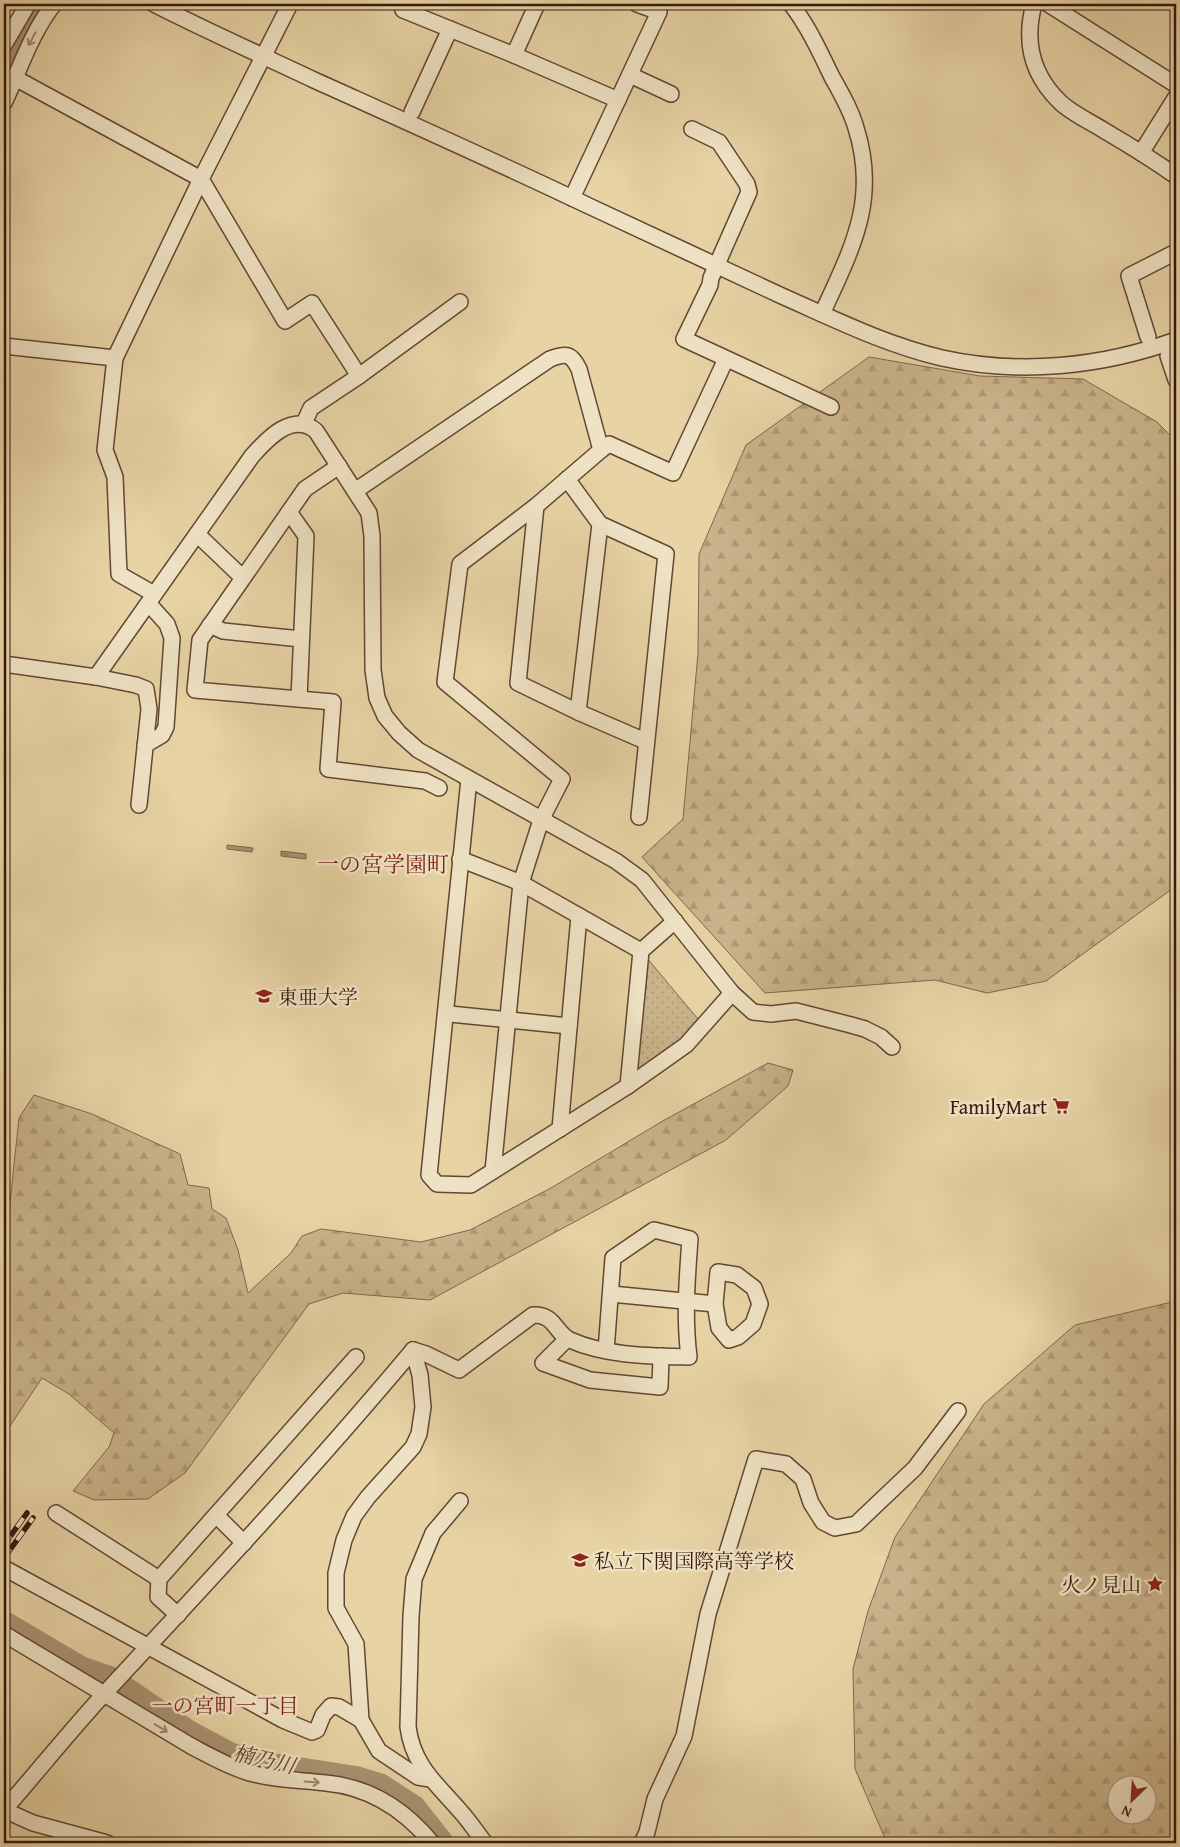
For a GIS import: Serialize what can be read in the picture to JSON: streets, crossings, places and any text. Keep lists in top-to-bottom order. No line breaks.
{"districts":["一の宮学園町","一の宮町一丁目"],"water":["楠乃川"],"places":{"school or university":["東亜大学","私立下関国際高等学校"],"supermarket":["FamilyMart"],"place":["火ノ見山"]},"north":"bottom left"}
